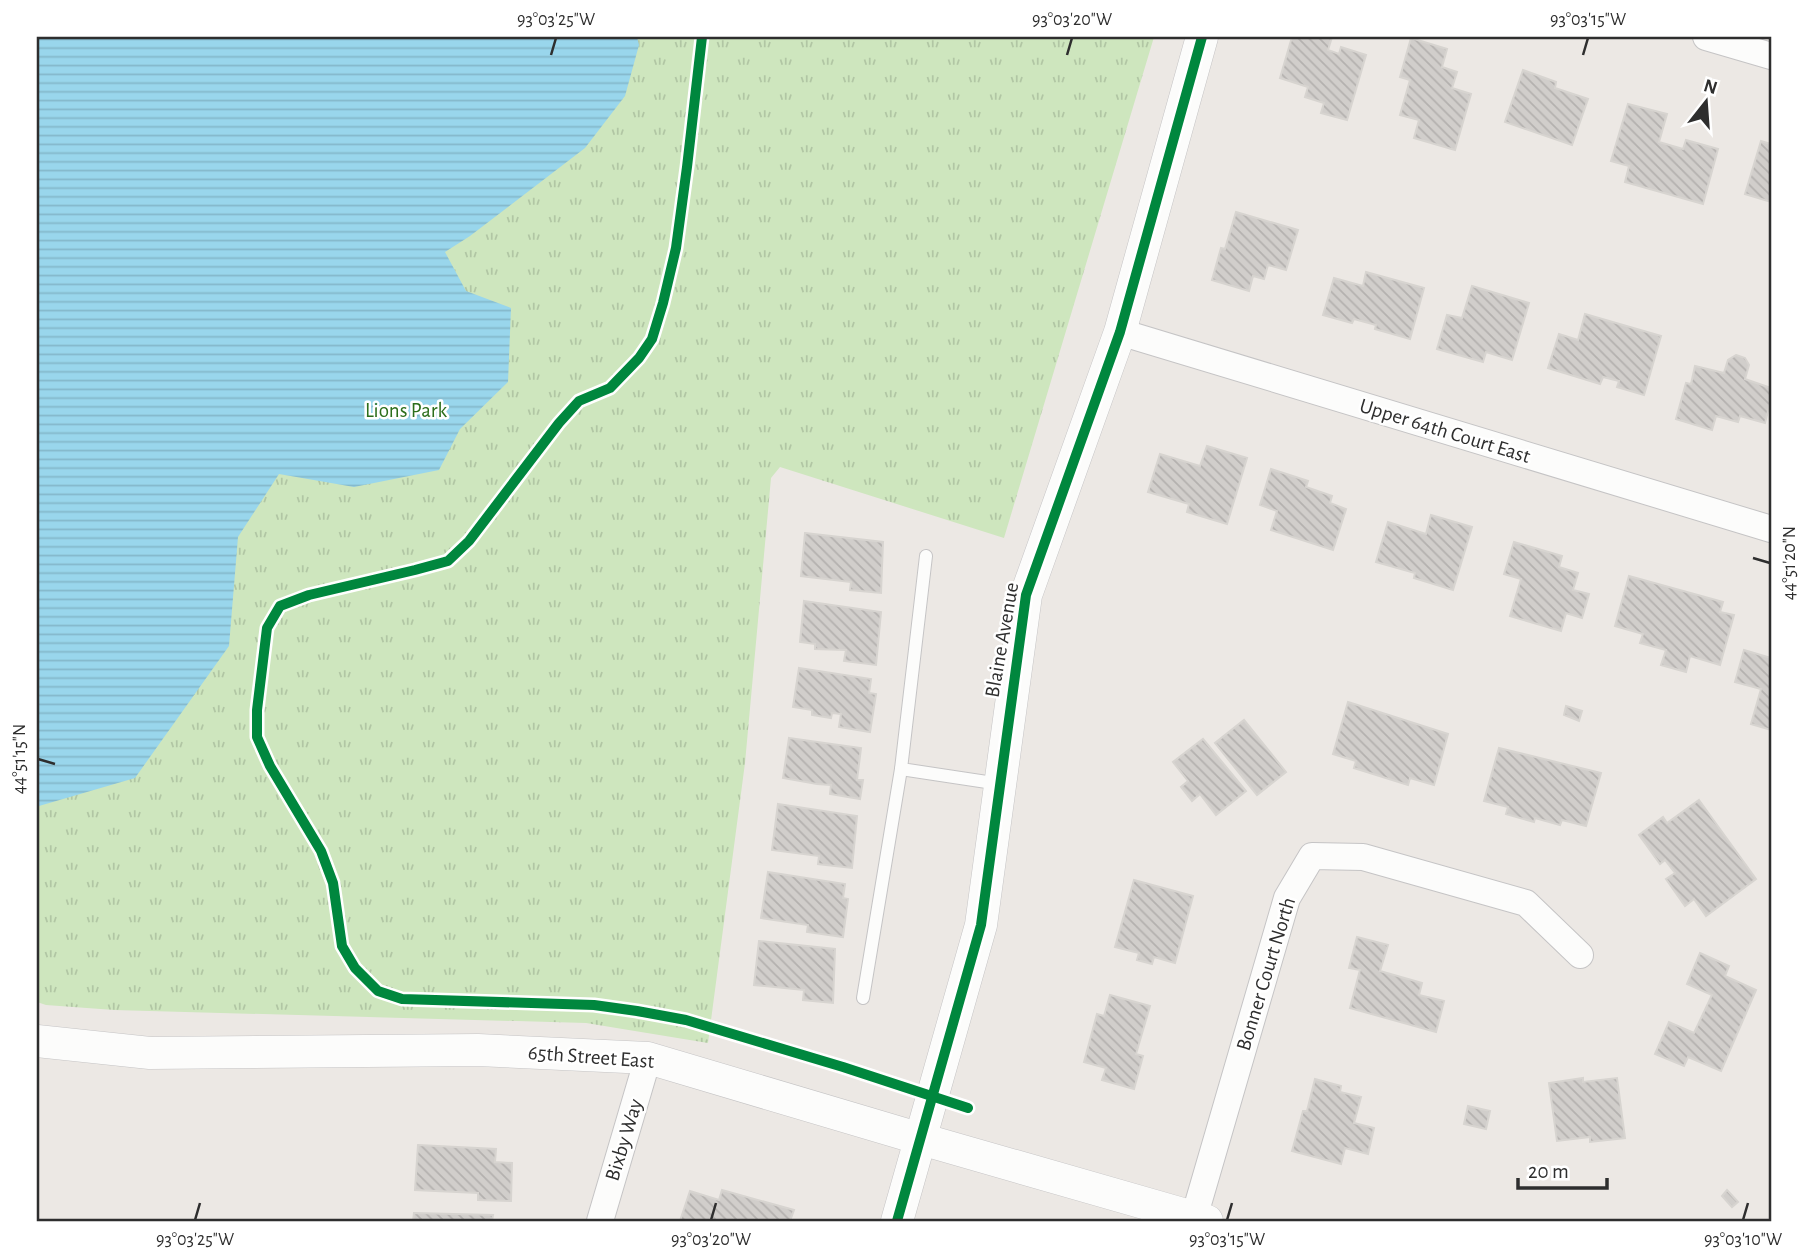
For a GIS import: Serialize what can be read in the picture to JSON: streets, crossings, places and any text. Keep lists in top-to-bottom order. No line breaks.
{"streets":{"street":["Upper 64th Court East","Blaine Avenue","Bonner Court North","65th Street East","Bixby Way"]},"crossings":[["Upper 64th Court East","Blaine Avenue"],["Blaine Avenue","65th Street East"],["Bonner Court North","65th Street East"],["65th Street East","Bixby Way"]],"parks":["Lions Park"],"scale_bar":"20 m","north":"top","coordinates":["93°03'25\"W","93°03'20\"W","93°03'15\"W","44°51'20\"N","44°51'15\"N","93°03'10\"W"]}
